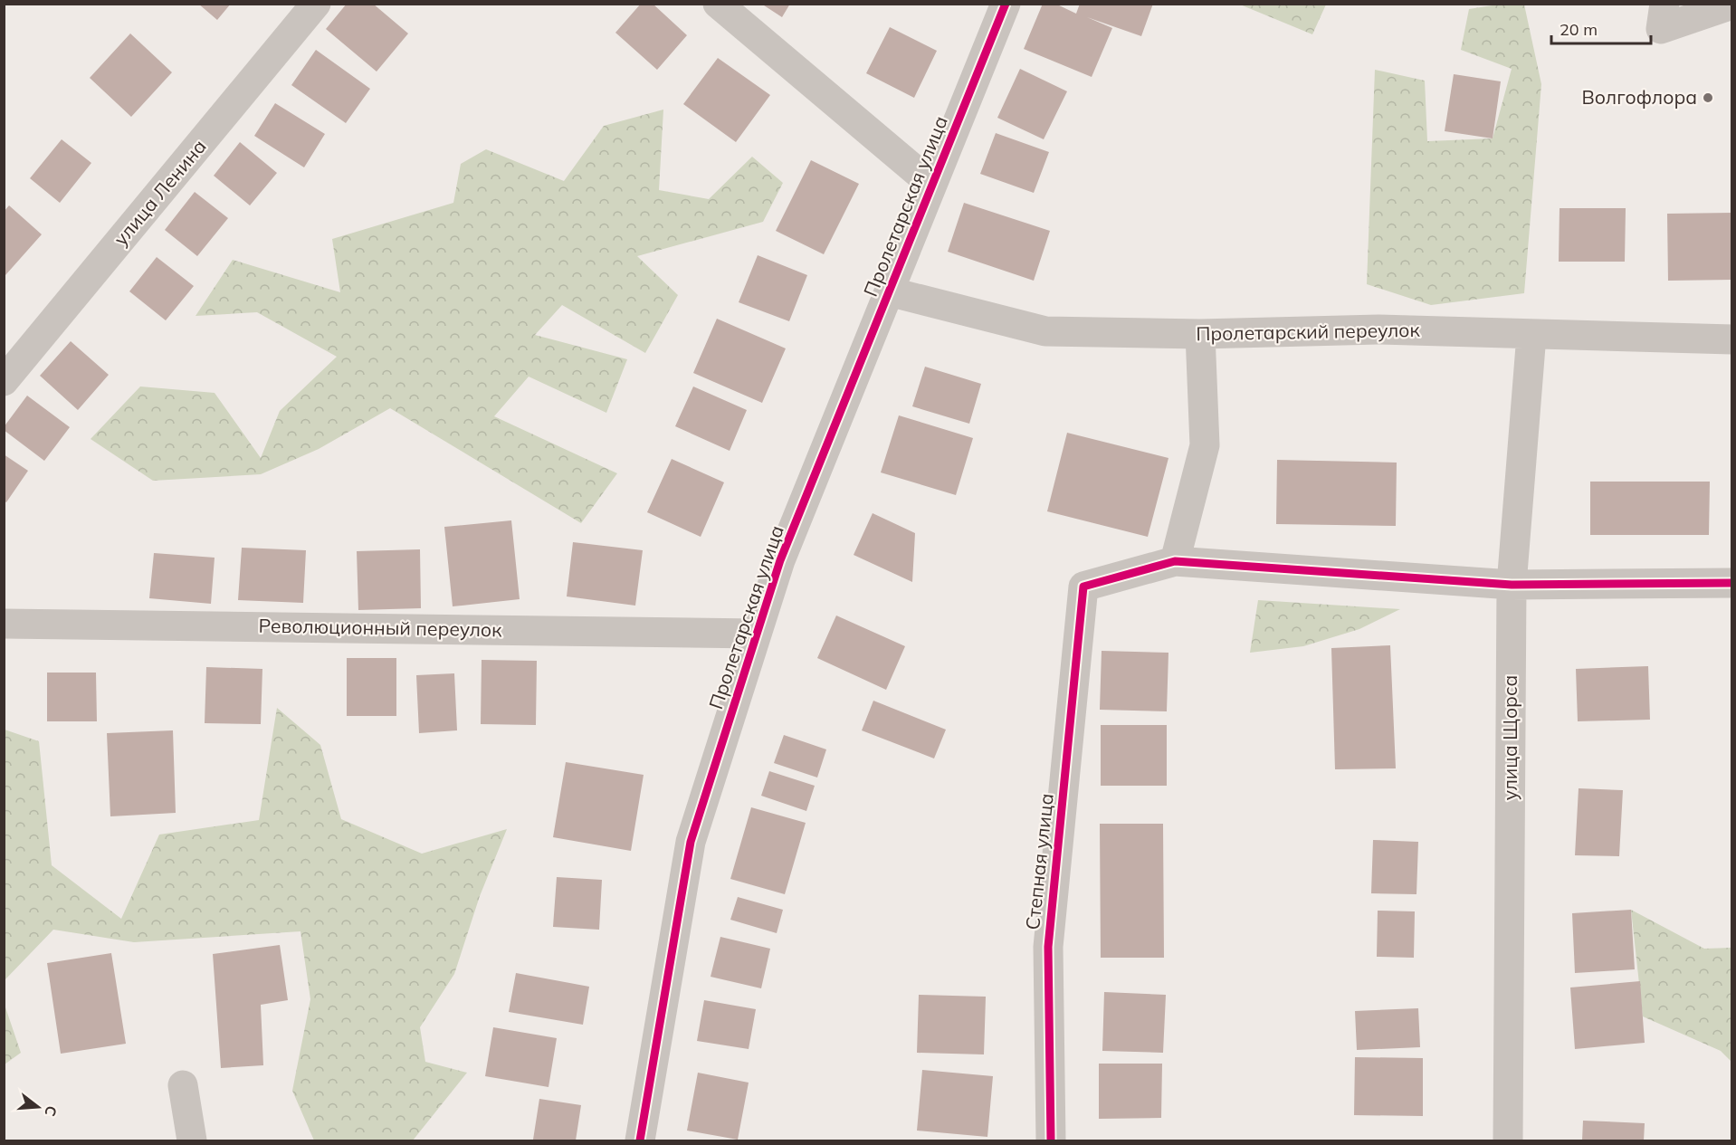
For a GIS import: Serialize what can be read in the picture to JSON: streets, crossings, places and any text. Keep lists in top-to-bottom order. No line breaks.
{"streets":{"street":["улица Ленина","Пролетарская улица","Пролетарский переулок","Революционный переулок","улица Щорса","Степная улица"]},"crossings":[["Пролетарская улица","Пролетарский переулок"],["Пролетарская улица","Революционный переулок"],["Пролетарский переулок","улица Щорса"]],"places":["Волгофлора"],"scale_bar":"20 m","north":"right"}
